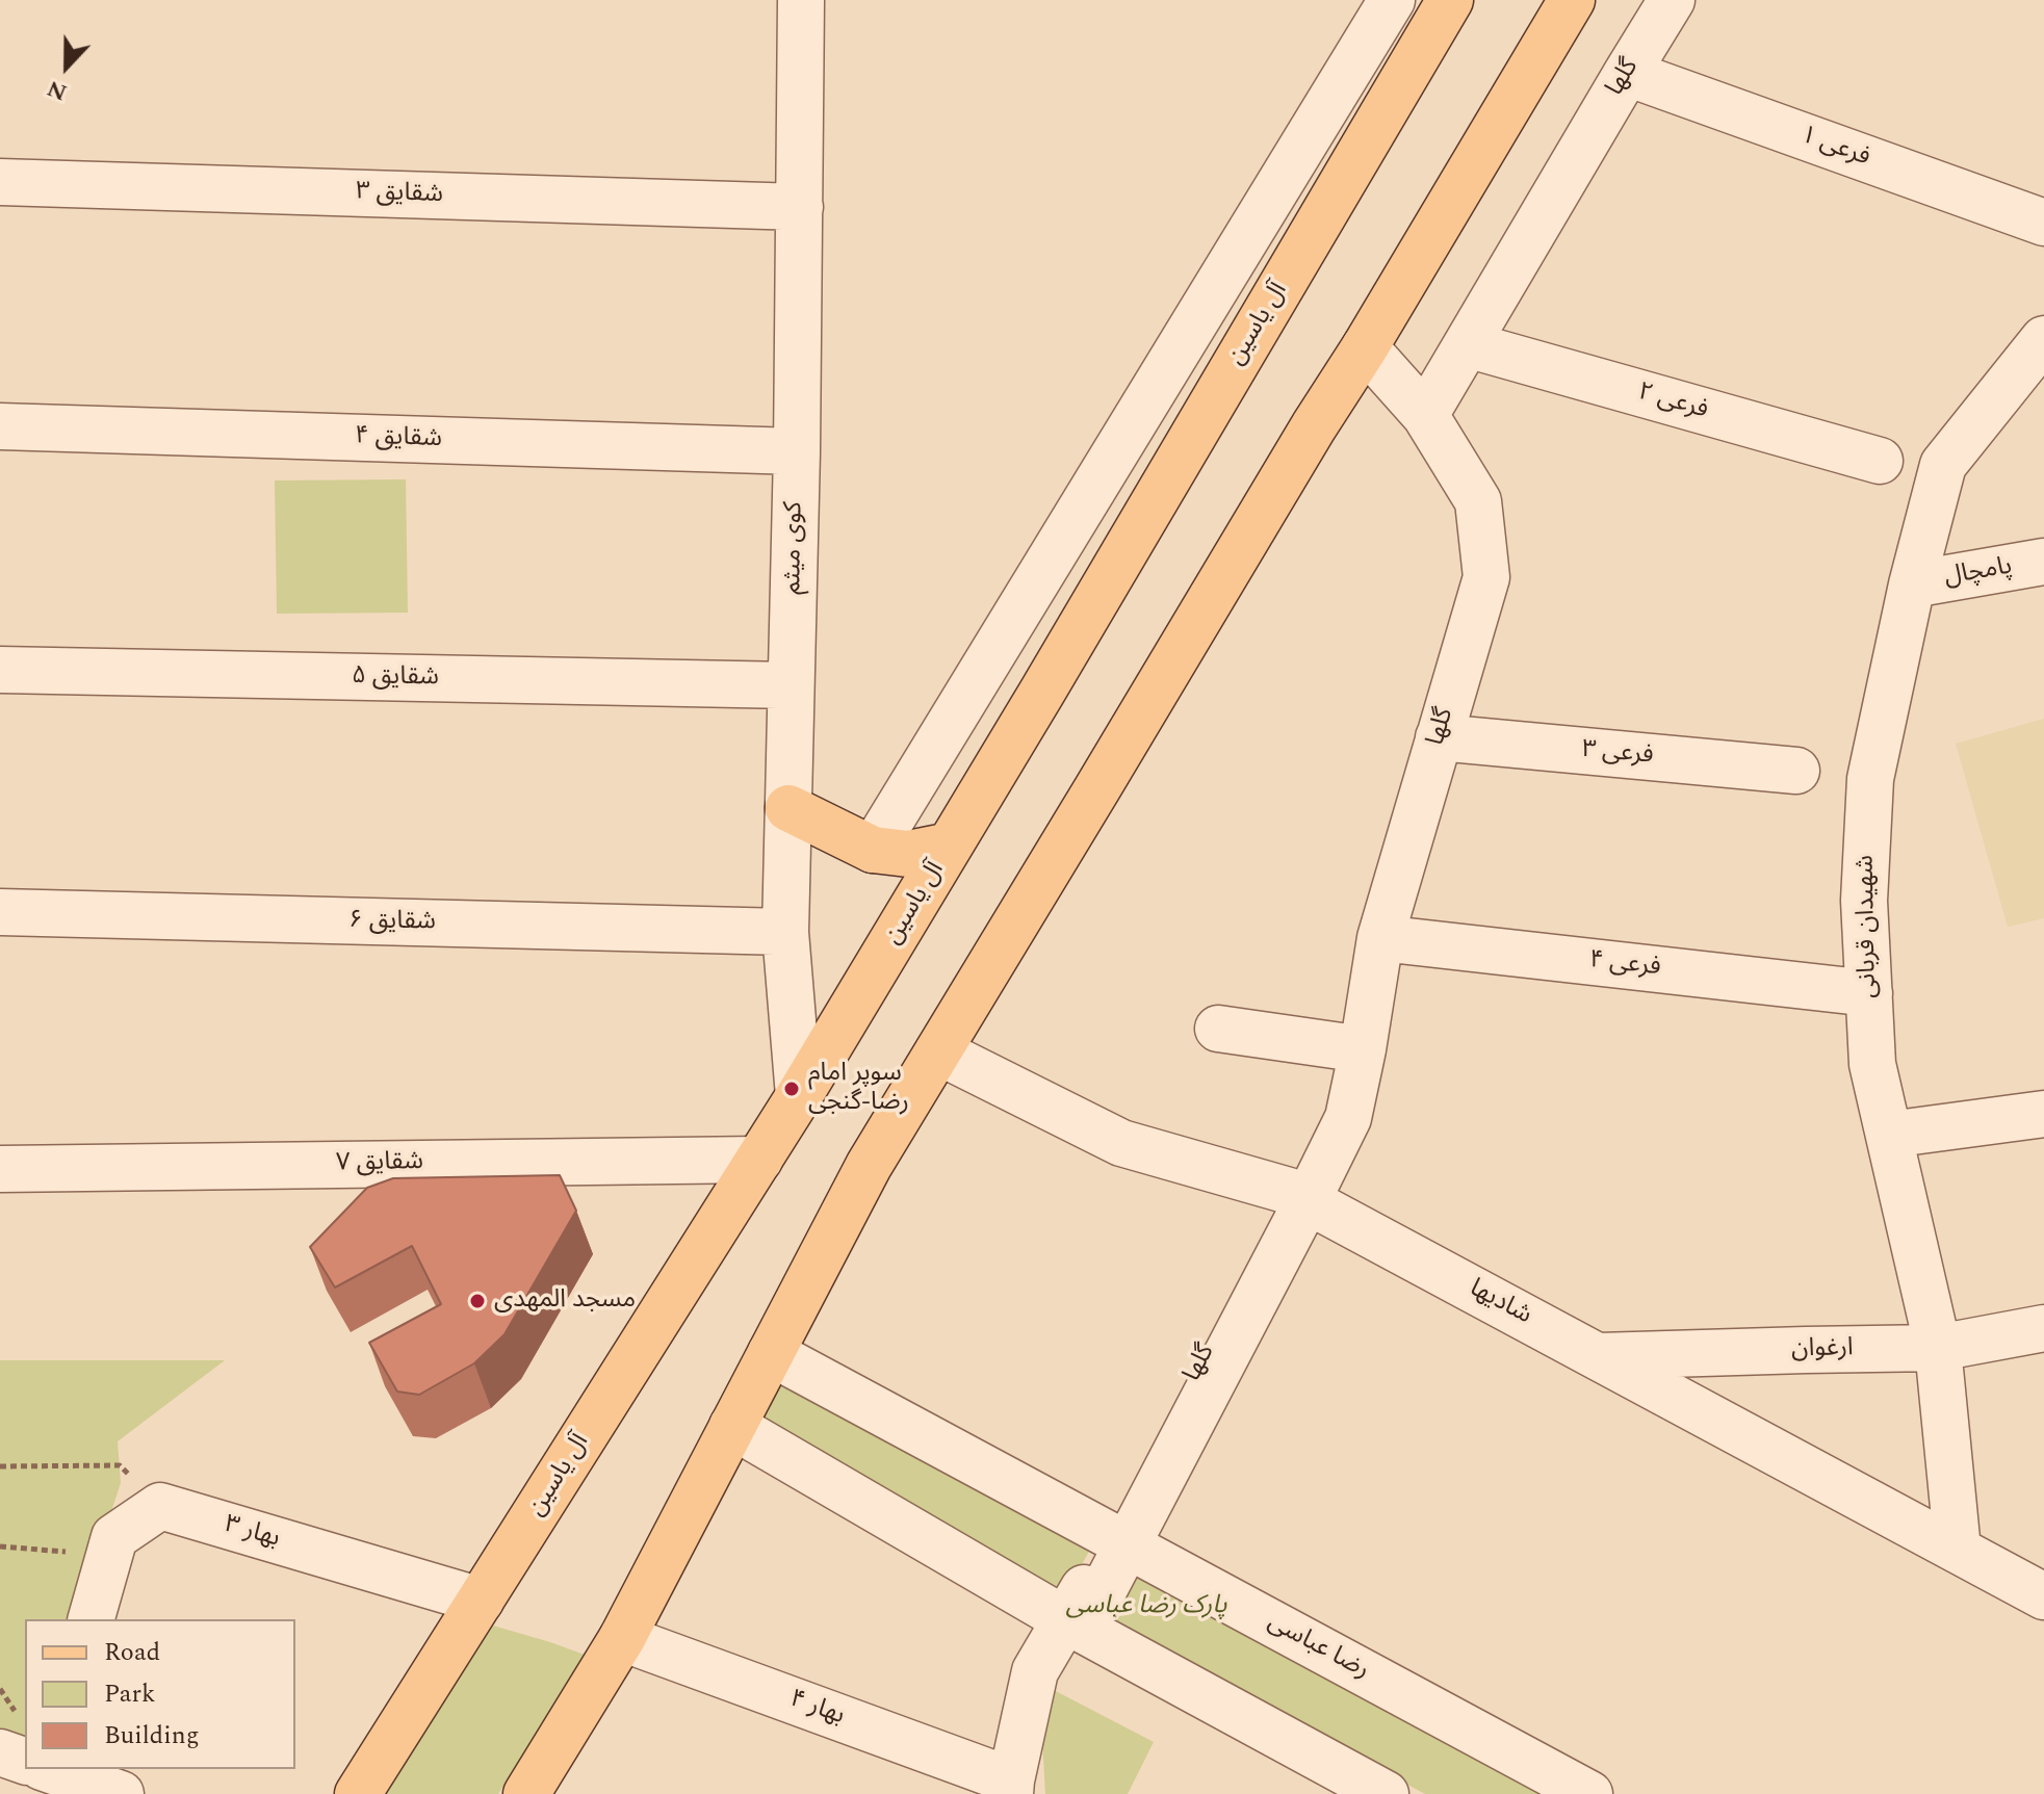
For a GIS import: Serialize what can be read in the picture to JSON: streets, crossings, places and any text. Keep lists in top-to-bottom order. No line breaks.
{"streets":{"main road":["آل یاسین"],"street":["گلها","فرعی ۱","شقایق ۳","فرعی ۲","شقایق ۴","کوی میثم","پامچال","شقایق ۵","فرعی ۳","شقایق ۶","شهیدان قربانی","فرعی ۴","شقایق ۷","شادیها","ارغوان","بهار ۳","رضا عباسی","بهار ۴"]},"crossings":[["گلها","فرعی ۱"],["گلها","فرعی ۲"],["گلها","فرعی ۳"],["گلها","فرعی ۴"],["گلها","شادیها"],["گلها","رضا عباسی"],["شقایق ۳","کوی میثم"],["آل یاسین","کوی میثم"],["آل یاسین","شقایق ۷"],["آل یاسین","بهار ۳"],["شقایق ۴","کوی میثم"],["کوی میثم","شقایق ۵"],["کوی میثم","شقایق ۶"],["پامچال","شهیدان قربانی"],["شهیدان قربانی","فرعی ۴"],["شهیدان قربانی","شادیها"],["شهیدان قربانی","ارغوان"],["شادیها","ارغوان"]],"parks":["پارک رضا عباسی"],"places":["سوپر امام رضا-گنجی","مسجد المهدی"],"legend":["Road","Park","Building"],"north":"bottom"}
